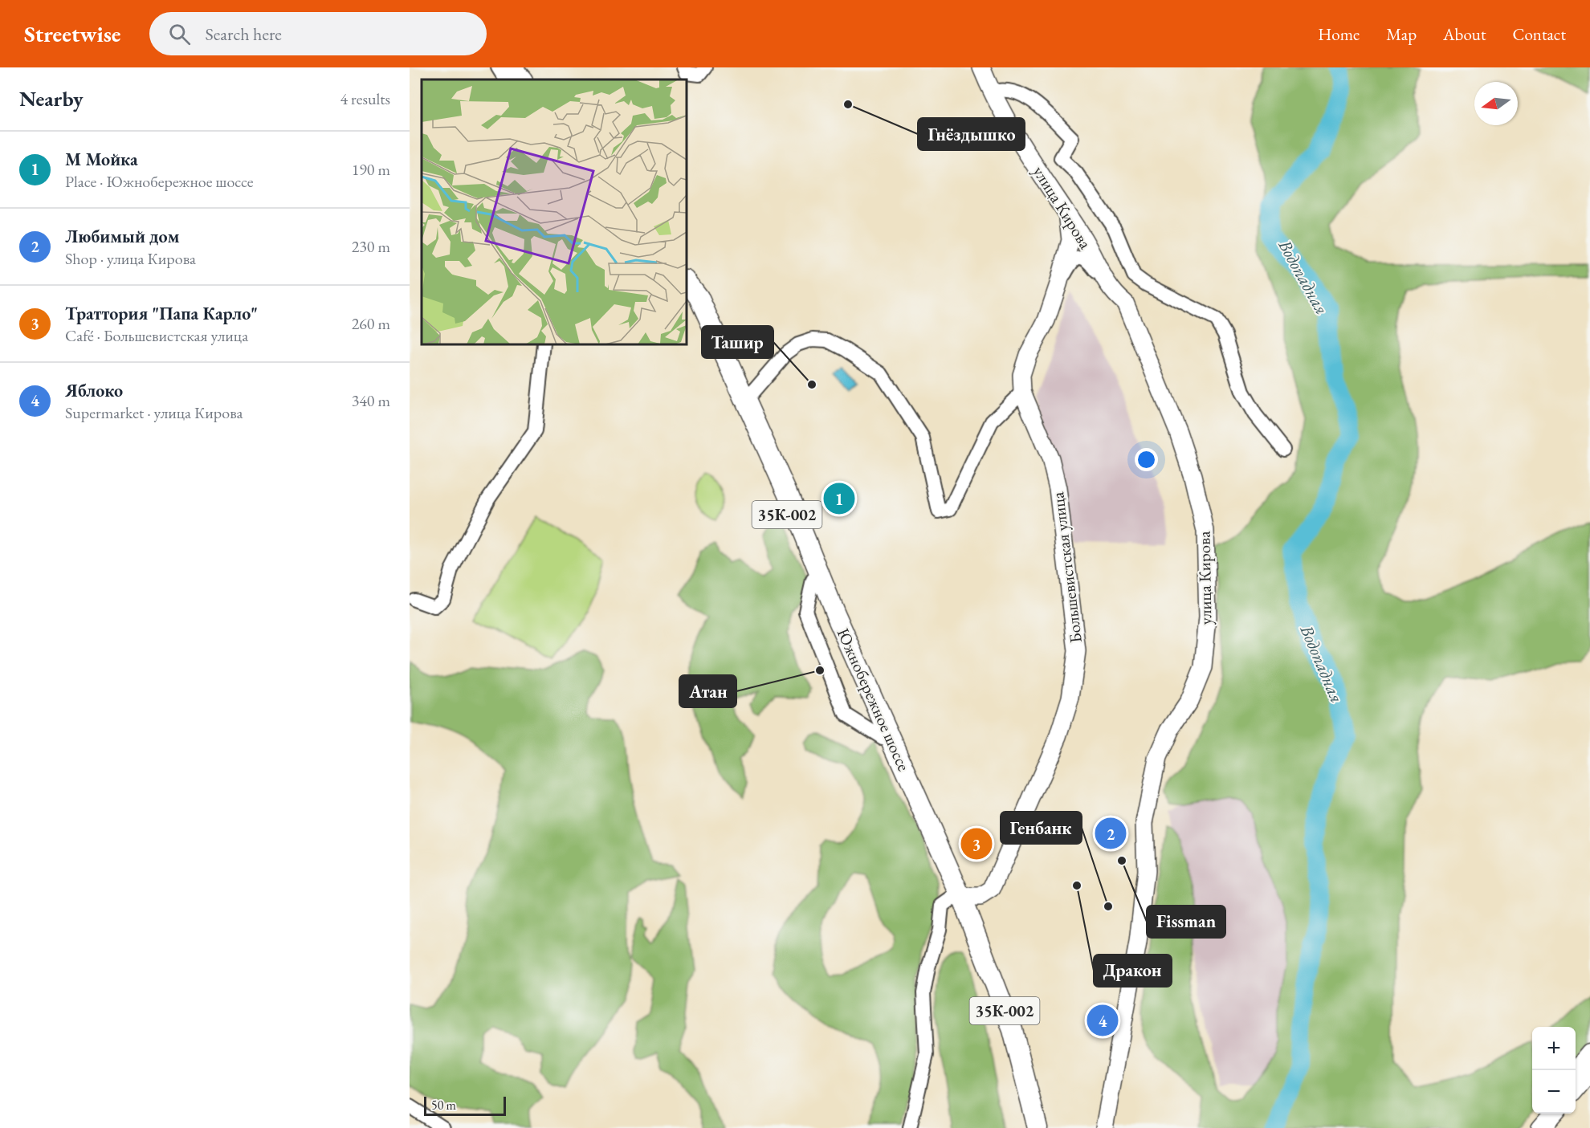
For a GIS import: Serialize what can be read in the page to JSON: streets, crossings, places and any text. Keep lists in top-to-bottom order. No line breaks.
{"streets":{"highway":["35К-002","Южнобережное шоссе"],"main road":["улица Кирова","Большевистская улица"]},"crossings":[["улица Кирова","Большевистская улица"],["Большевистская улица","Южнобережное шоссе"]],"water":["Водопадная"],"places":["Гнёздышко","Ташир","Атан","Fissman","Дракон","Генбанк"],"scale_bar":"50 m","north":"left","page":{"header":"Streetwise","search":"Search here","nav":["Home","Map","About","Contact"],"heading":["Nearby","4 results"],"list":[{"mark":"1","name":"М Мойка","note":"Place · Южнобережное шоссе","value":"190 m"},{"mark":"2","name":"Любимый дом","note":"Shop · улица Кирова","value":"230 m"},{"mark":"3","name":"Траттория \"Папа Карло\"","note":"Café · Большевистская улица","value":"260 m"},{"mark":"4","name":"Яблоко","note":"Supermarket · улица Кирова","value":"340 m"}],"pins":["1","2","3","4"],"map_buttons":["+","−"],"scale":"50 m"}}
